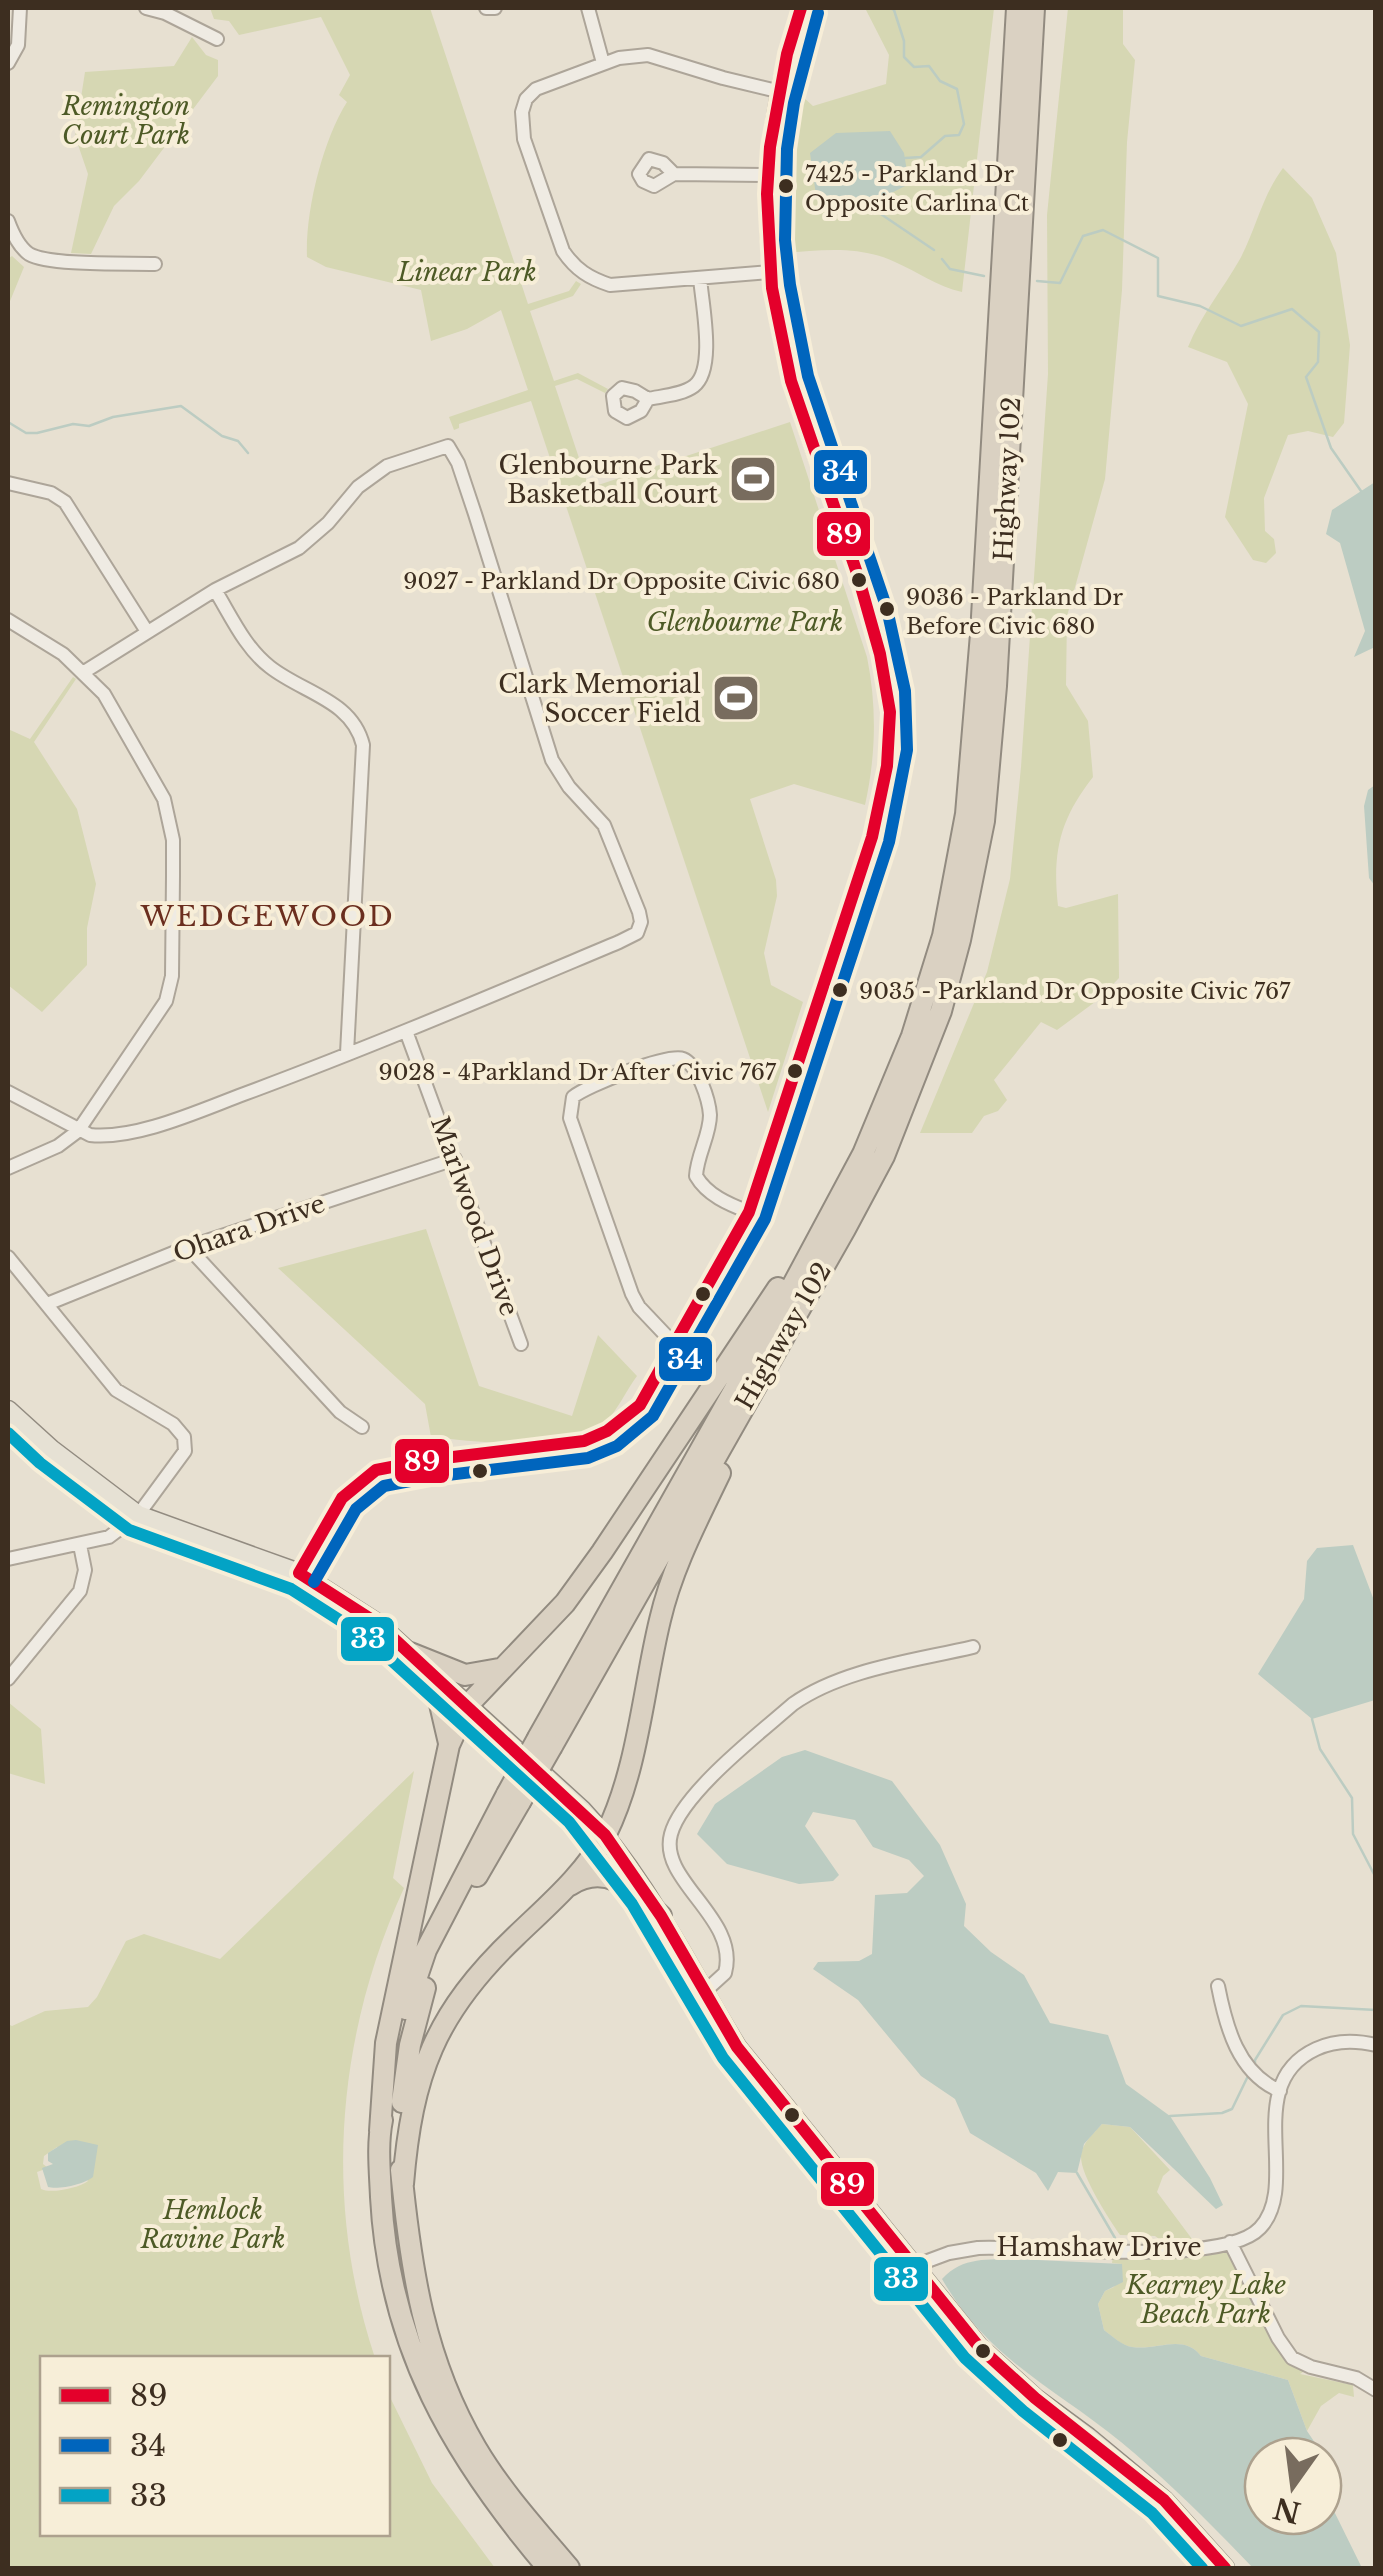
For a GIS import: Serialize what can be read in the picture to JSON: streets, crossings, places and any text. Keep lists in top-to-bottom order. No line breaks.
{"streets":{"highway":["Highway 102"],"street":["Marlwood Drive","Ohara Drive","Hamshaw Drive"]},"crossings":[["Marlwood Drive","Ohara Drive"]],"districts":["WEDGEWOOD"],"parks":["Remington Court Park","Linear Park","Glenbourne Park","Hemlock Ravine Park","Kearney Lake Beach Park"],"places":{"other":["7425 - Parkland Dr Opposite Carlina Ct","9027 - Parkland Dr Opposite Civic 680","9036 - Parkland Dr Before Civic 680","9035 - Parkland Dr Opposite Civic 767","9028 - 4Parkland Dr After Civic 767"],"sports":["Glenbourne Park Basketball Court","Clark Memorial Soccer Field"]},"lines":["transit line 89","transit line 34","transit line 33"],"legend":["89","34","33"],"north":"bottom"}
